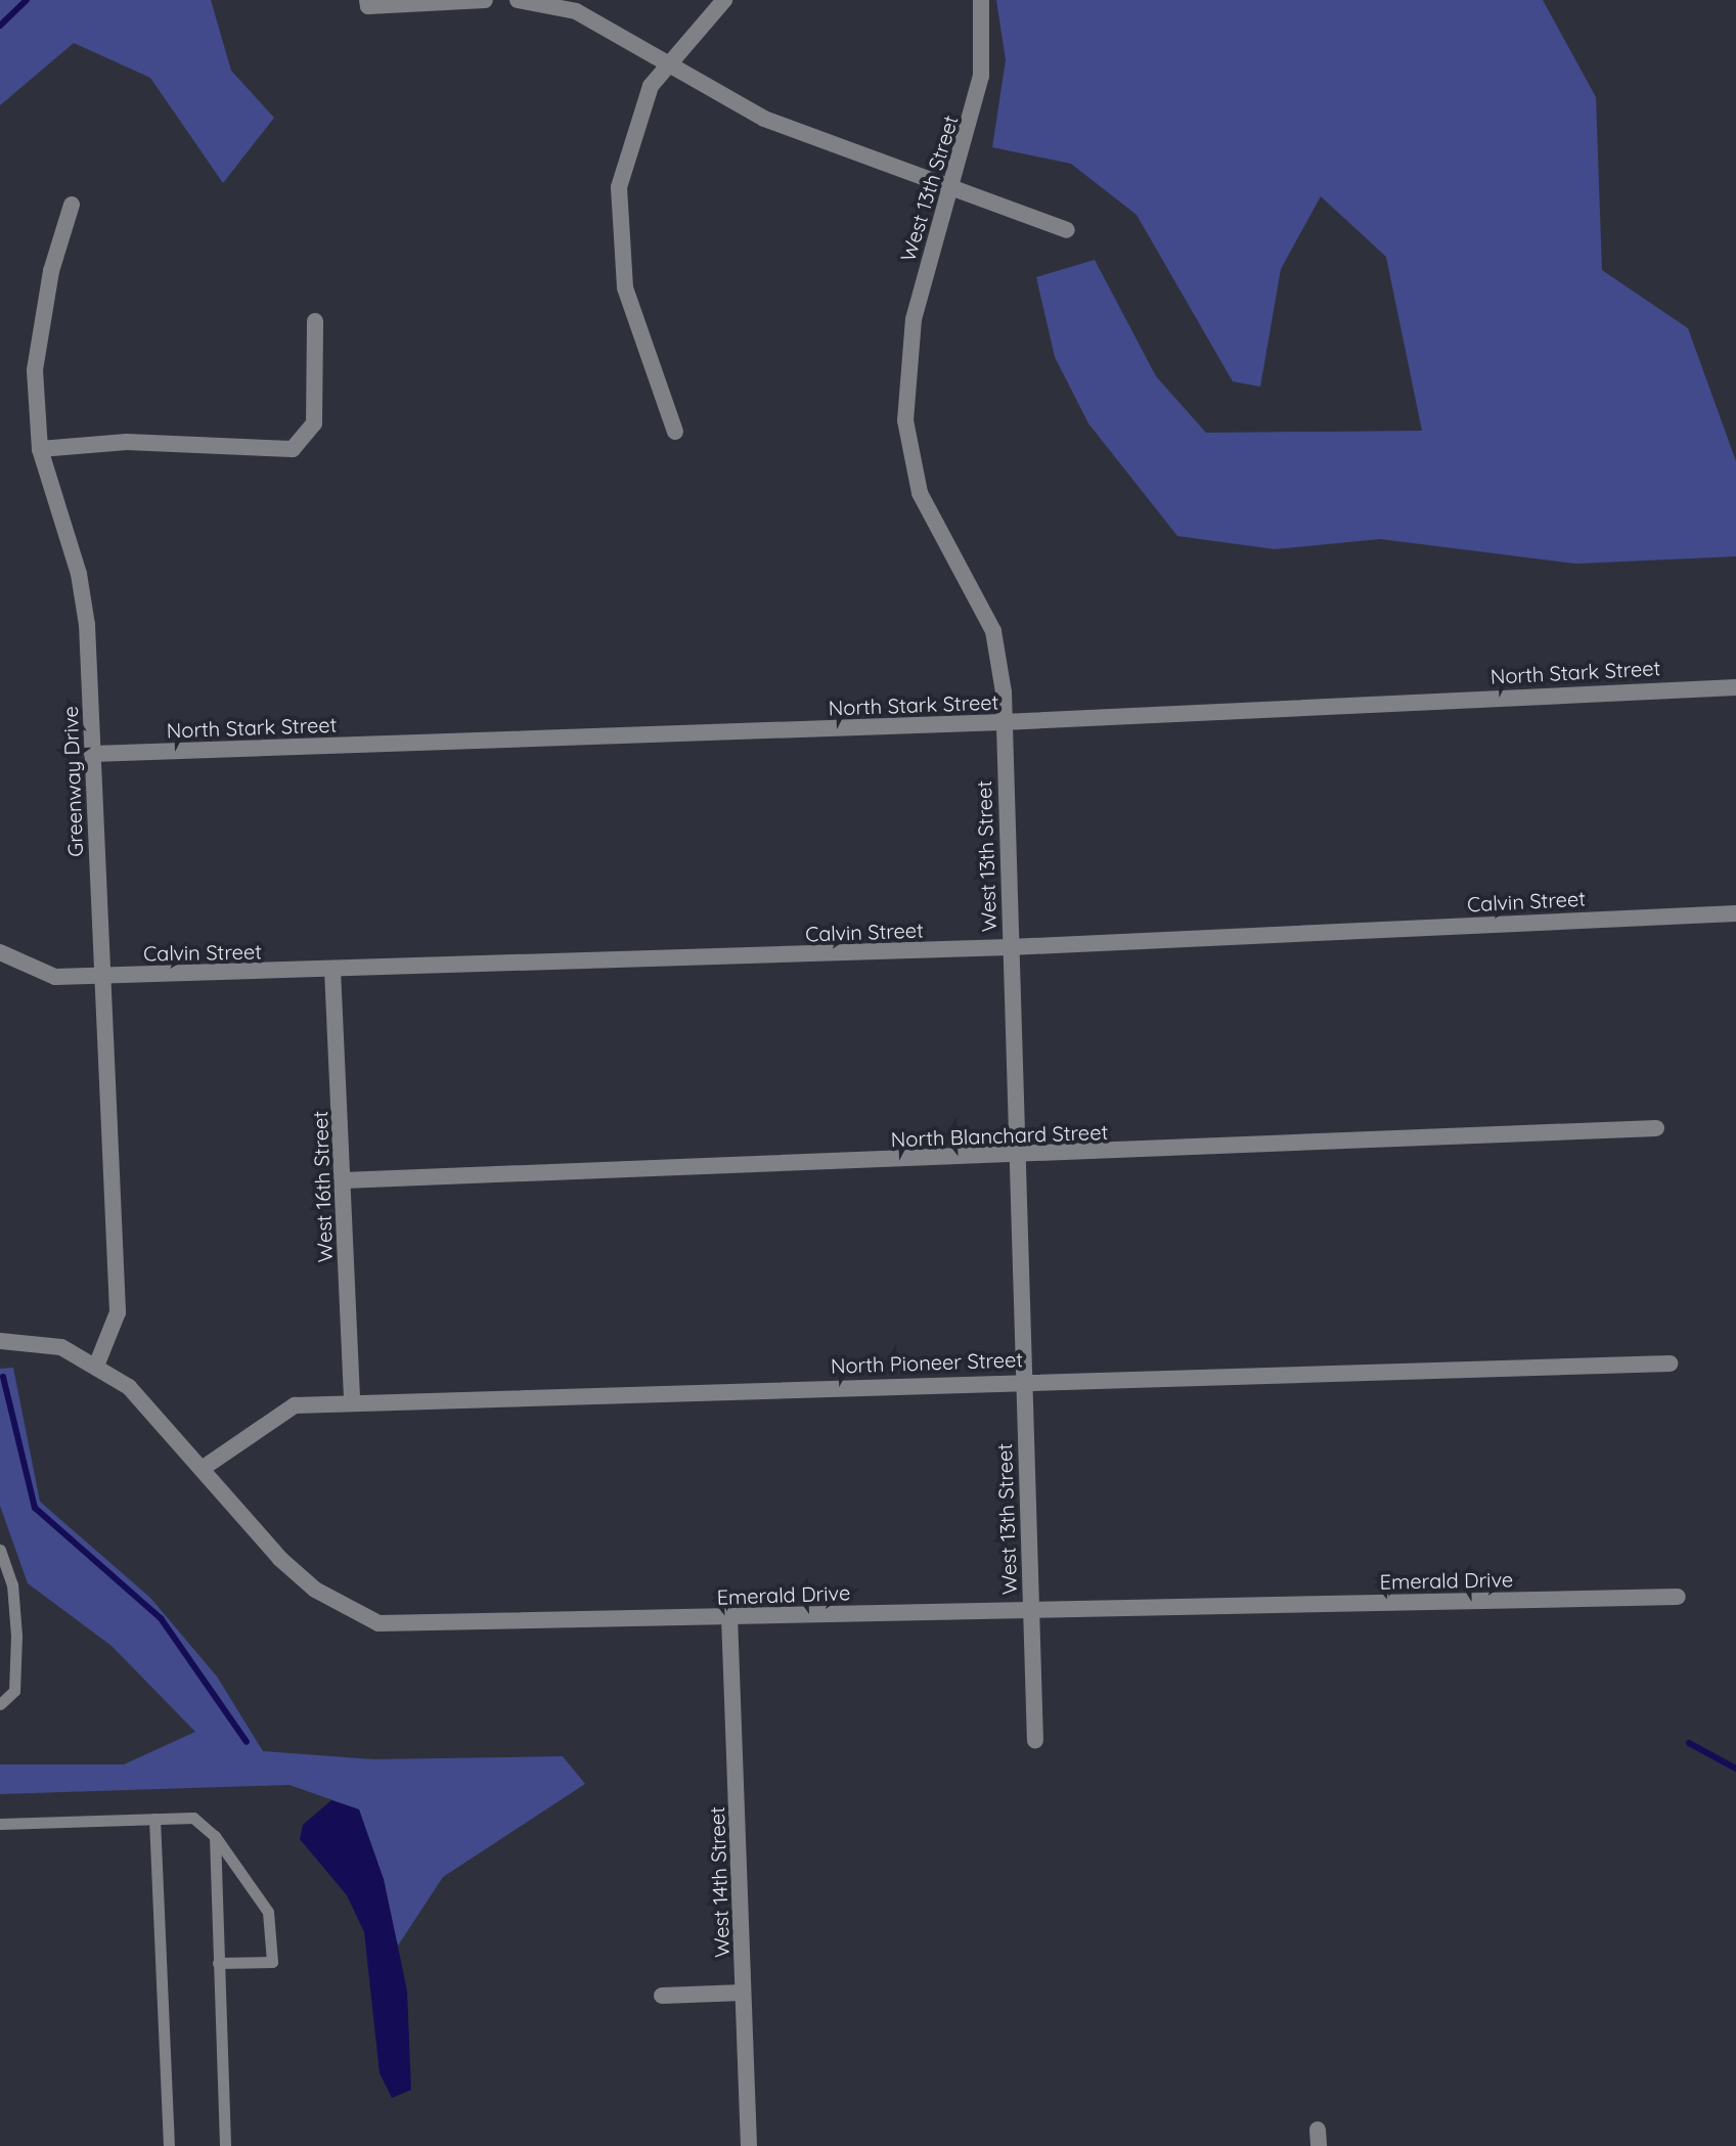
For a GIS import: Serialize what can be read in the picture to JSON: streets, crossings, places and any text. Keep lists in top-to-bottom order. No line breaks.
{"streets":{"street":["West 13th Street","North Stark Street","Greenway Drive","Calvin Street","North Blanchard Street","West 16th Street","North Pioneer Street","Emerald Drive","West 14th Street"]},"crossings":[["West 13th Street","North Stark Street"],["West 13th Street","Calvin Street"],["West 13th Street","North Blanchard Street"],["West 13th Street","North Pioneer Street"],["West 13th Street","Emerald Drive"],["North Stark Street","Greenway Drive"],["Greenway Drive","Calvin Street"],["Greenway Drive","Emerald Drive"],["Calvin Street","West 16th Street"],["North Blanchard Street","West 16th Street"],["West 16th Street","North Pioneer Street"],["North Pioneer Street","Emerald Drive"],["Emerald Drive","West 14th Street"]]}
